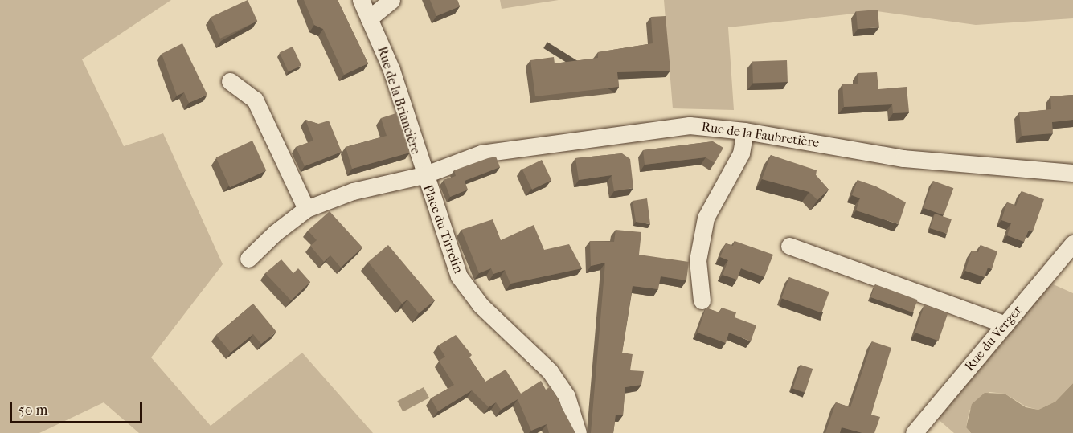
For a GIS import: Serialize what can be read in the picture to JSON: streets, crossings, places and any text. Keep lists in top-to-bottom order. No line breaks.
{"streets":{"street":["Rue de la Briancière","Rue de la Faubretière","Place du Tirrelin","Rue du Verger"]},"crossings":[["Rue de la Briancière","Rue de la Faubretière"],["Rue de la Briancière","Place du Tirrelin"],["Rue de la Faubretière","Place du Tirrelin"]],"scale_bar":"50 m"}
